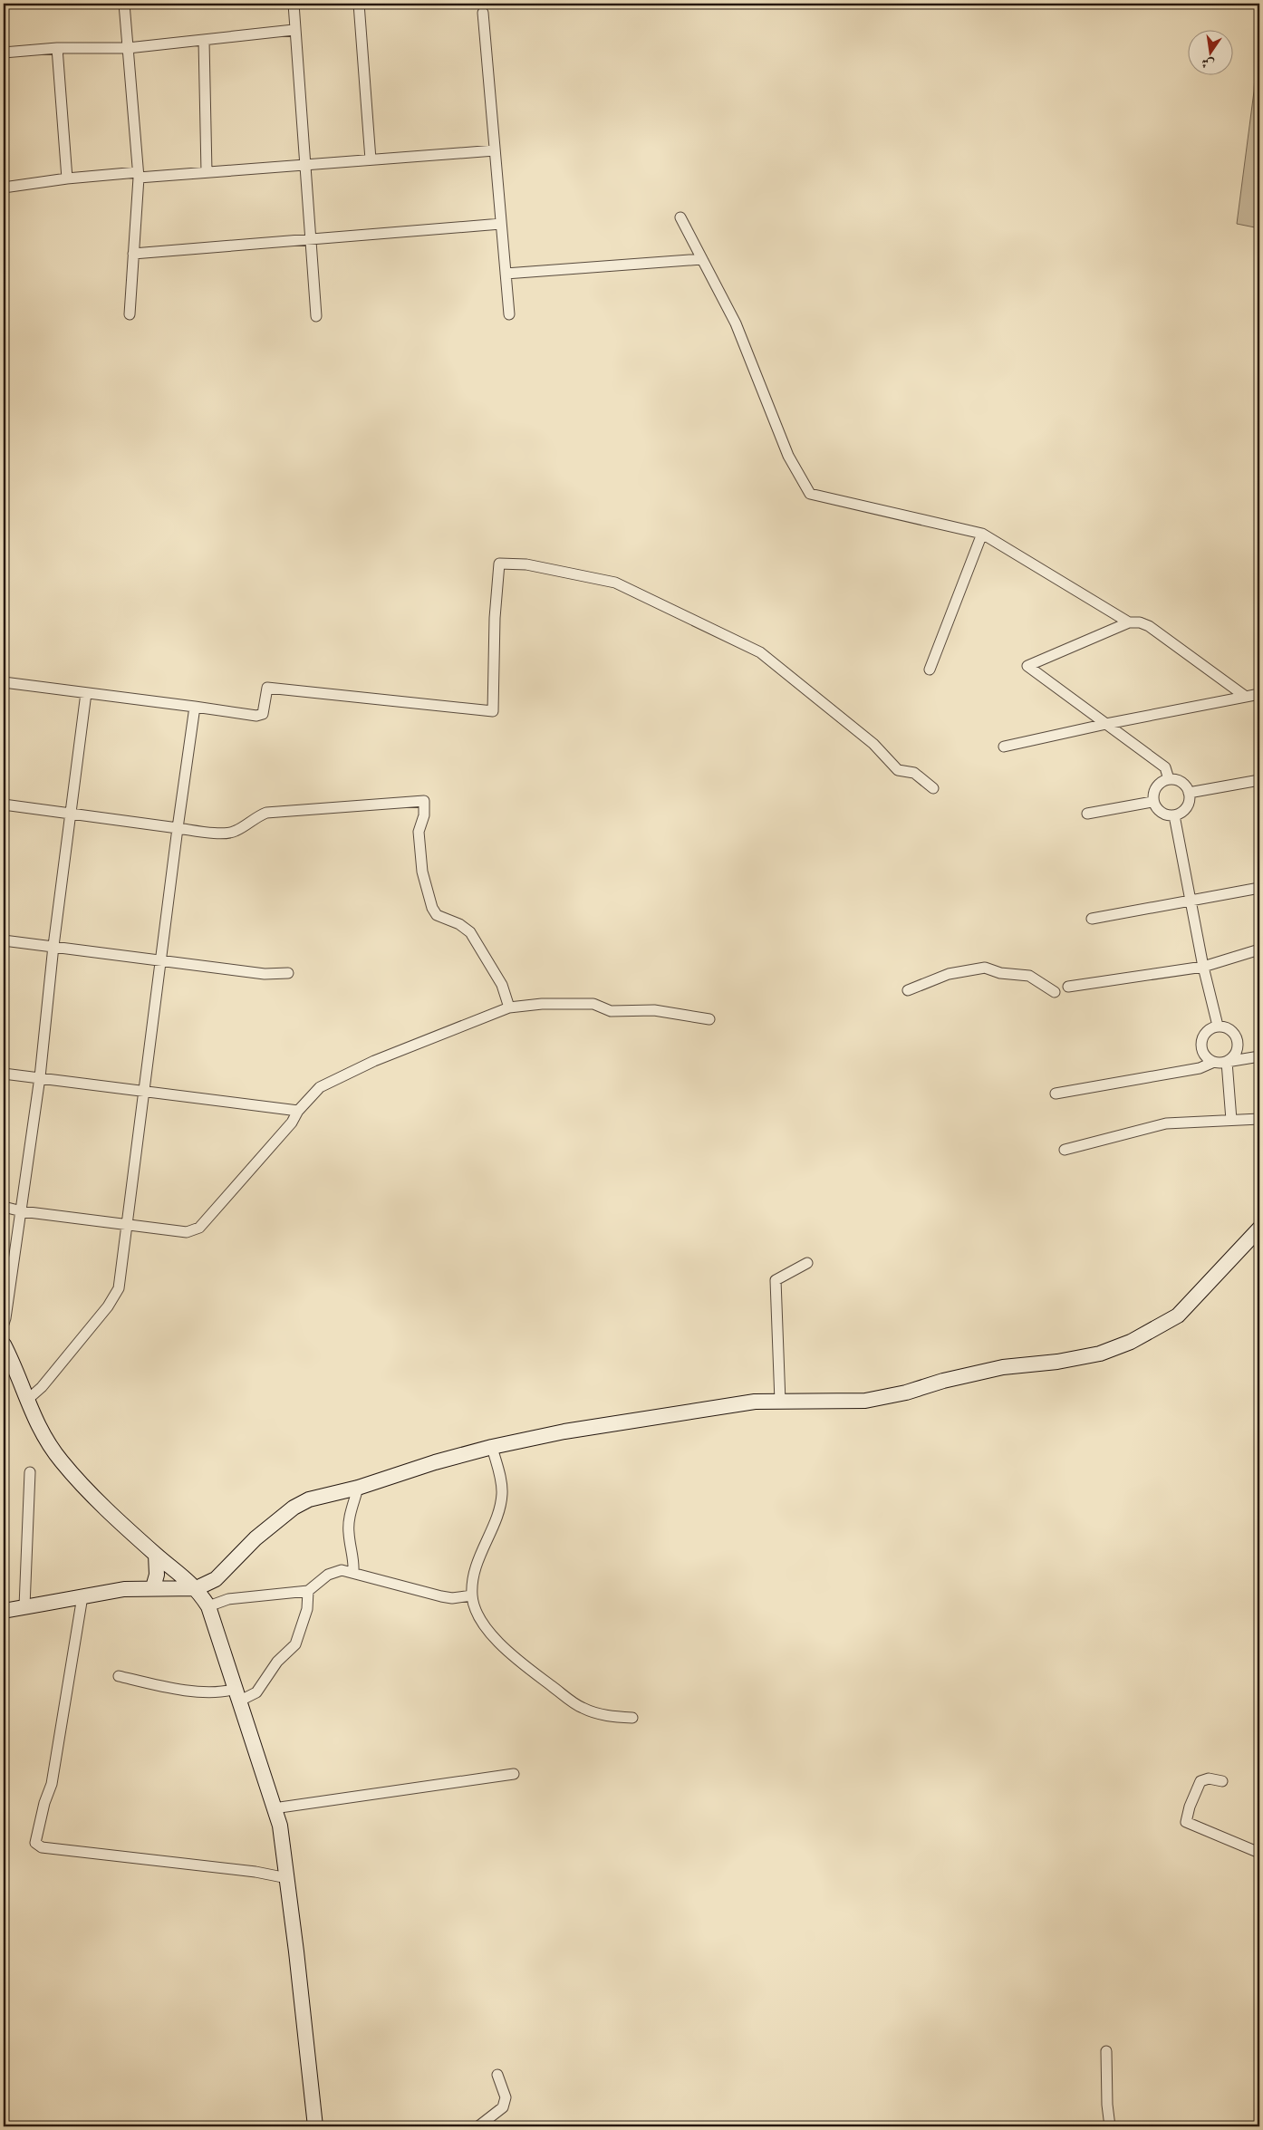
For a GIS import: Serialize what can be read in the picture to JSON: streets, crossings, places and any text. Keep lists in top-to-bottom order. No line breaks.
{"north":"bottom"}
